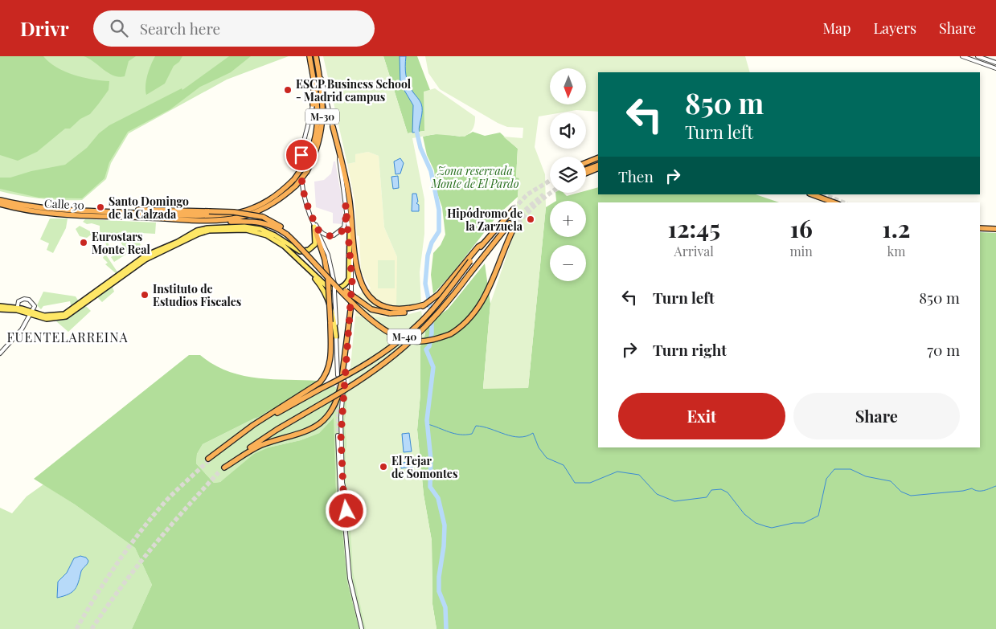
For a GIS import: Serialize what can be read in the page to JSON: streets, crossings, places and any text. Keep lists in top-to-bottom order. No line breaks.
{"streets":{"highway":["M-30","Calle 30","M-40"]},"districts":["FUENTELARREINA"],"parks":["Zona reservada Monte de El Pardo"],"places":["ESCP Business School - Madrid campus","Santo Domingo de la Calzada","Hipódromo de la Zarzuela","Eurostars Monte Real","Instituto de Estudios Fiscales","El Tejar de Somontes"],"north":"bottom","page":{"header":"Drivr","search":"Search here","nav":["Map","Layers","Share"],"map_buttons":["+","−"],"turn":["850 m","Turn left"],"then":"Then","eta":["12:45","Arrival","16","min","1.2","km"],"list":[{"name":"Turn left","value":"850 m"},{"name":"Turn right","value":"70 m"}],"buttons":["Exit","Share"]}}
